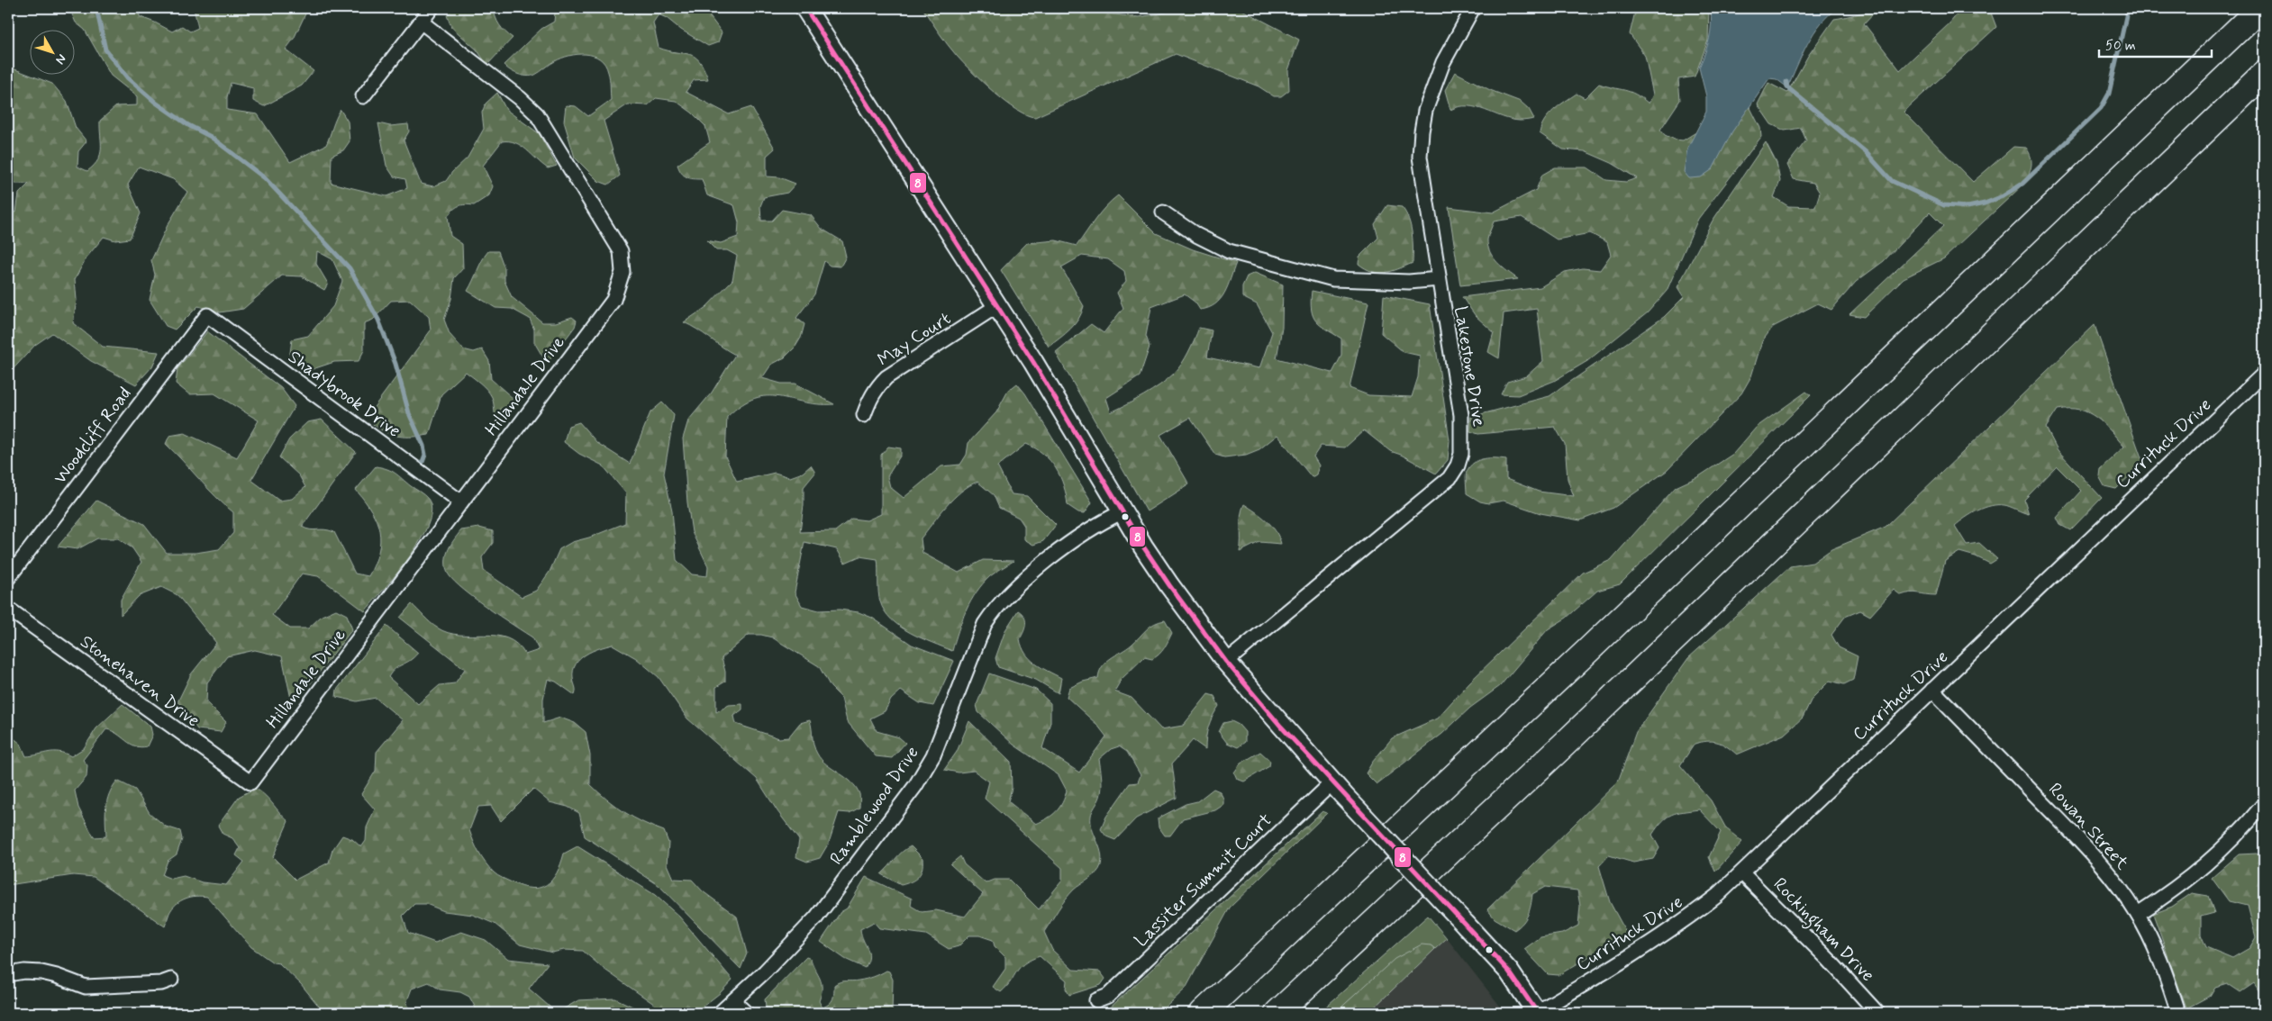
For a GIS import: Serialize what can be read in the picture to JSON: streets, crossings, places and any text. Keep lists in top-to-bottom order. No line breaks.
{"streets":{"street":["May Court","Lakestone Drive","Hillandale Drive","Shadybrook Drive","Woodcliff Road","Currituck Drive","Stonehaven Drive","Ramblewood Drive","Rowan Street","Lassiter Summit Court","Rockingham Drive"]},"crossings":[["Hillandale Drive","Shadybrook Drive"],["Hillandale Drive","Stonehaven Drive"],["Shadybrook Drive","Woodcliff Road"],["Currituck Drive","Rowan Street"],["Currituck Drive","Rockingham Drive"]],"lines":["transit line 8"],"scale_bar":"50 m","north":"bottom right"}
